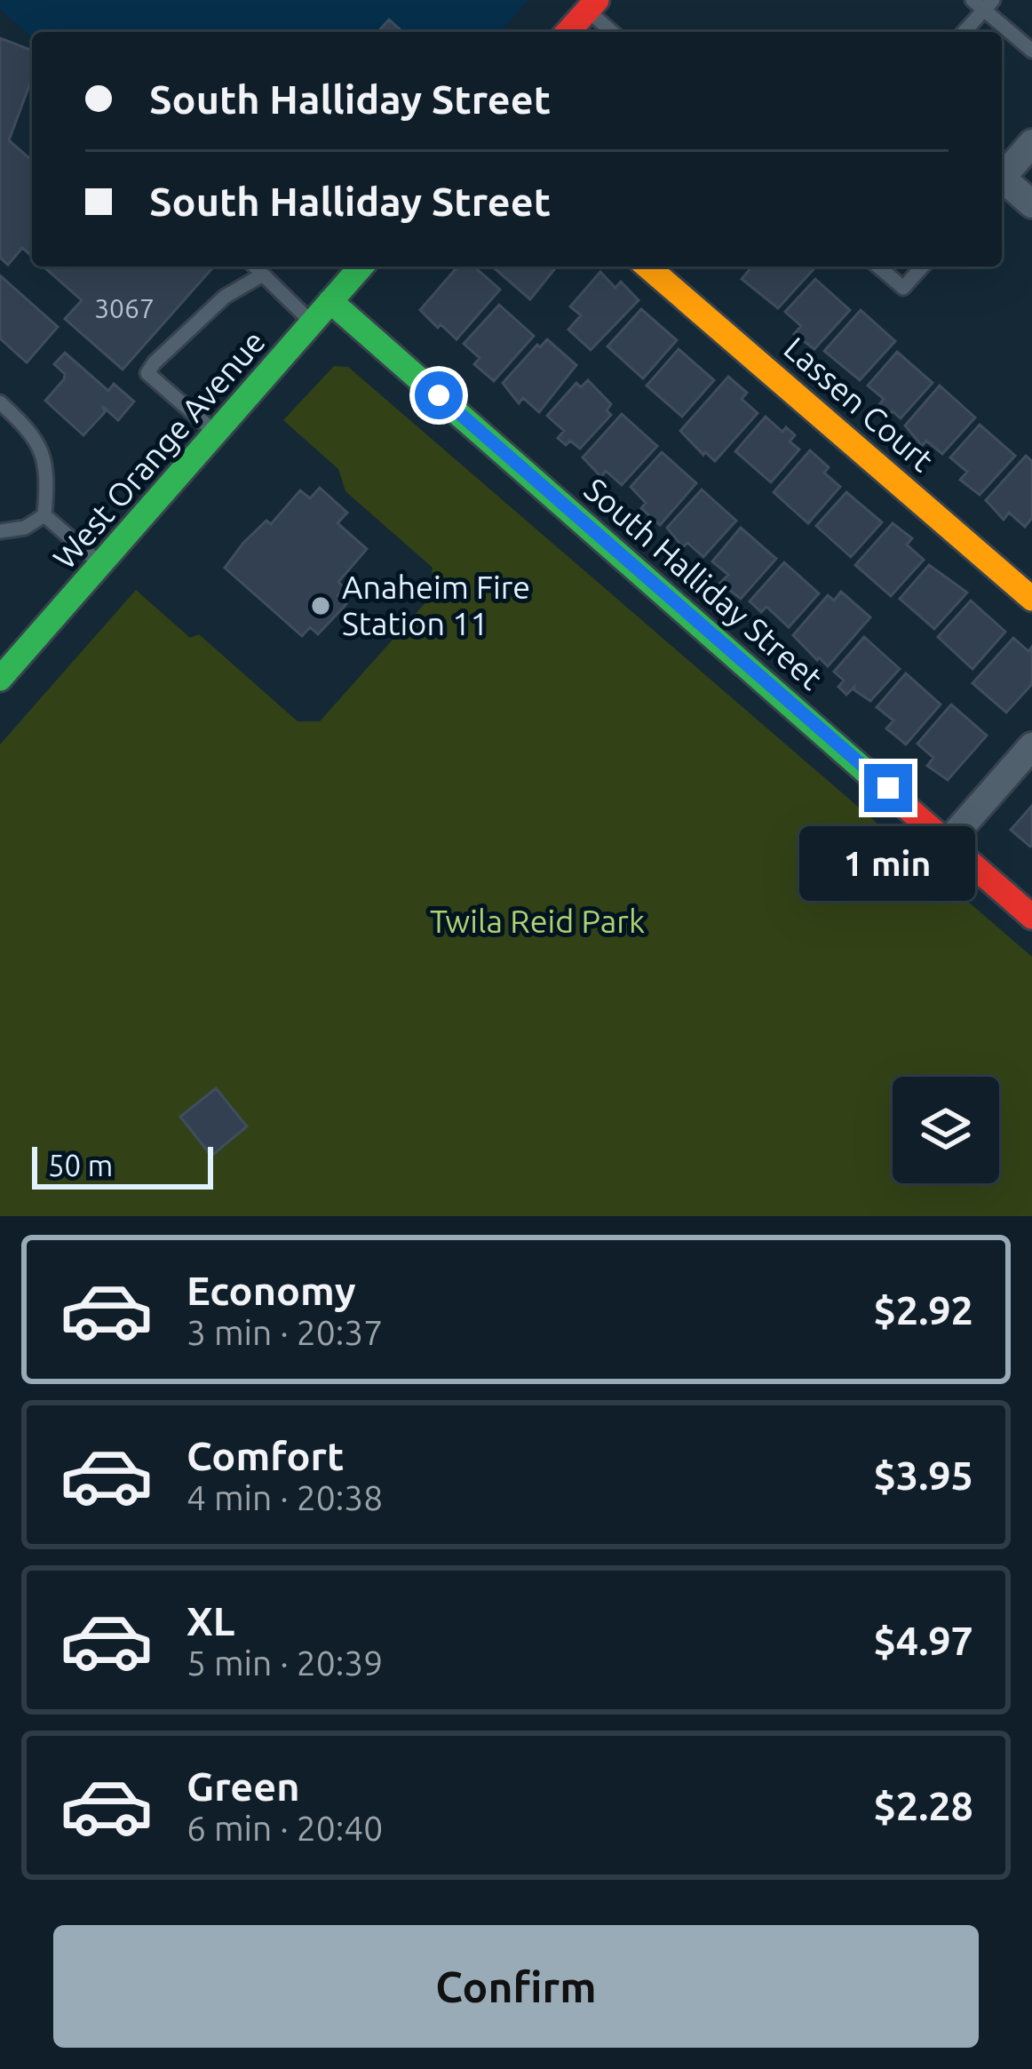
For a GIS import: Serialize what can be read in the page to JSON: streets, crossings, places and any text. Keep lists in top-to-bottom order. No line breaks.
{"streets":{"street":["Lassen Court","West Orange Avenue","South Halliday Street"]},"crossings":[["West Orange Avenue","South Halliday Street"]],"parks":["Twila Reid Park"],"places":["Anaheim Fire Station 11"],"house_numbers":["3067"],"scale_bar":"50 m","page":{"banner":["South Halliday Street","South Halliday Street"],"bubble":"1 min","scale":"50 m","list":[{"name":"Economy","note":"3 min · 20:37","value":"$2.92"},{"name":"Comfort","note":"4 min · 20:38","value":"$3.95"},{"name":"XL","note":"5 min · 20:39","value":"$4.97"},{"name":"Green","note":"6 min · 20:40","value":"$2.28"}],"buttons":"Confirm"}}
